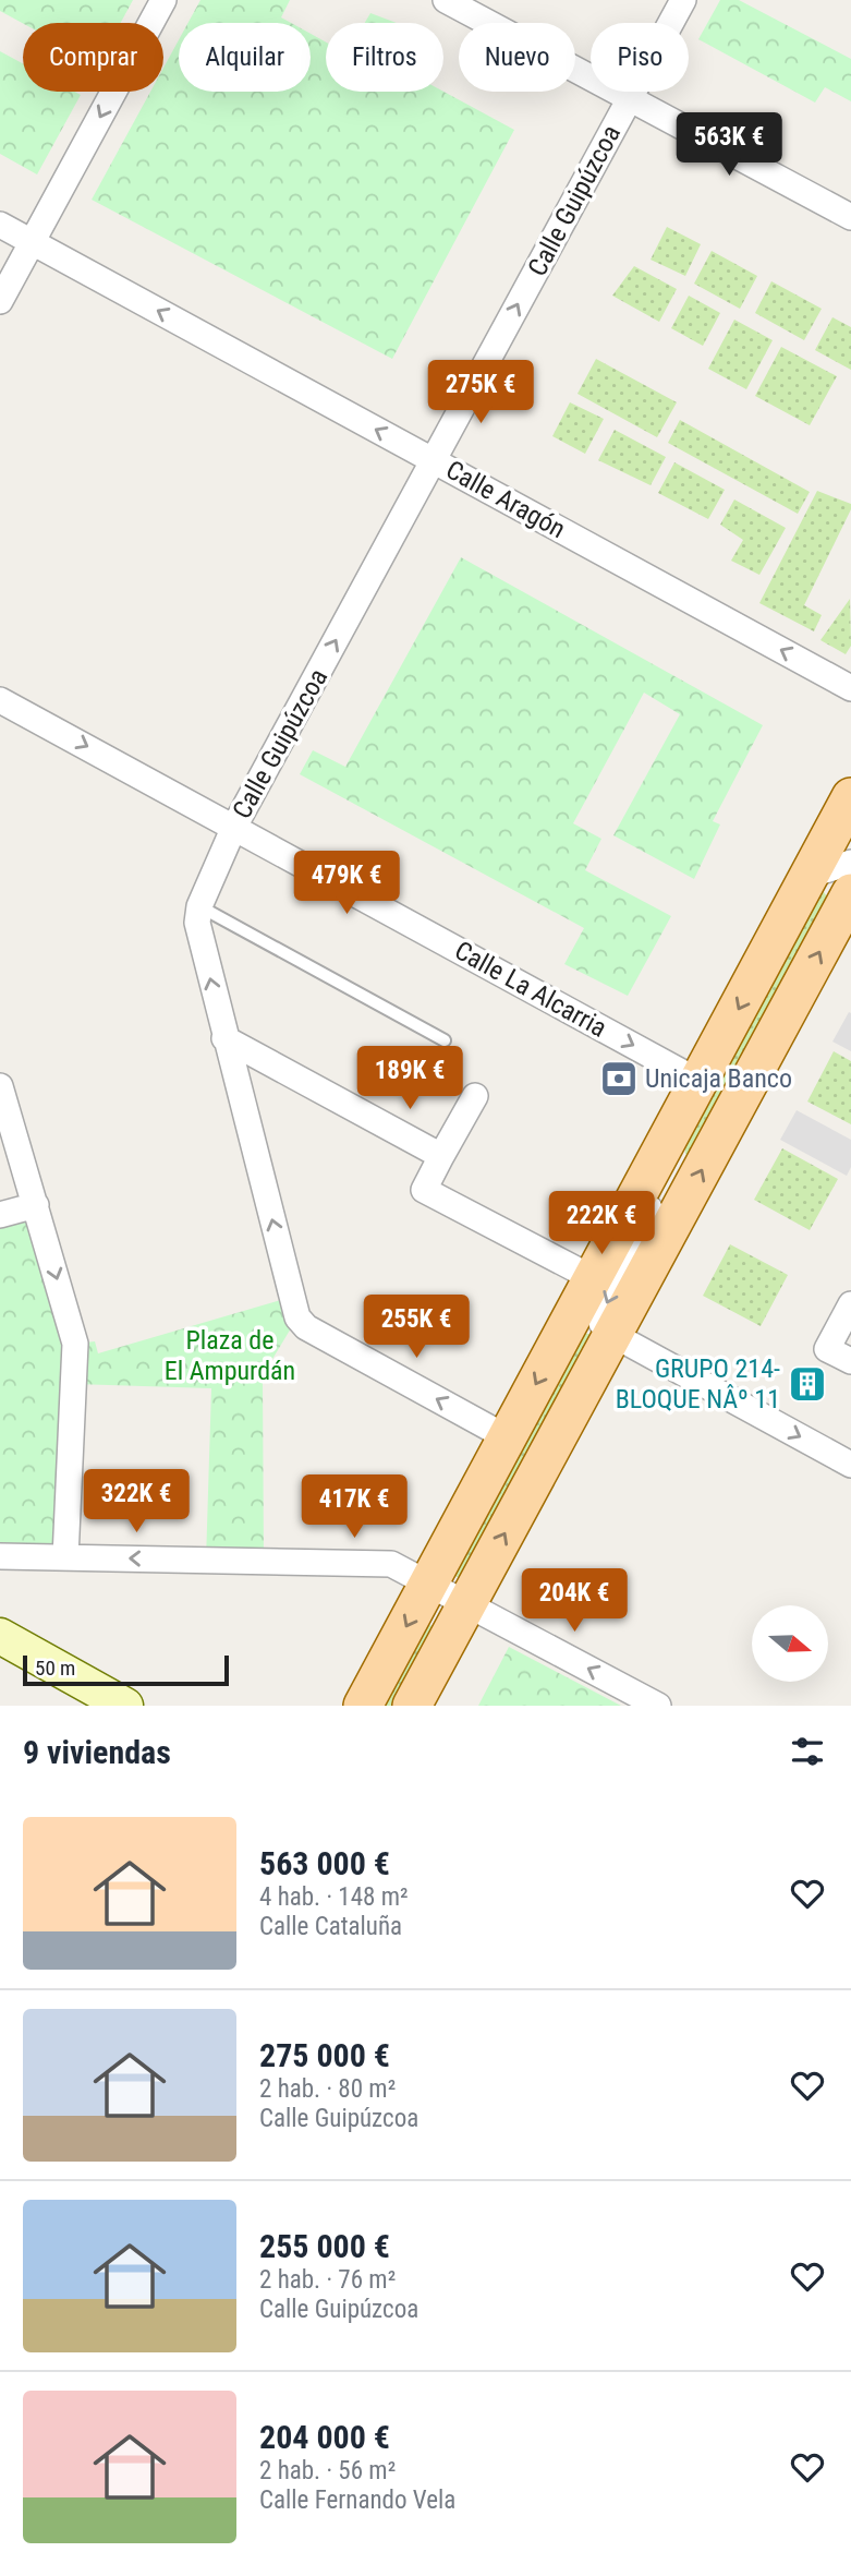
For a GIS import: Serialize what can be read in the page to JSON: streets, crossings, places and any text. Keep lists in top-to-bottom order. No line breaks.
{"streets":{"street":["Calle Guipúzcoa","Calle Aragón","Calle La Alcarria"]},"crossings":[["Calle Guipúzcoa","Calle Aragón"],["Calle Guipúzcoa","Calle La Alcarria"]],"one_way":["Calle Guipúzcoa","Calle Aragón"],"parks":["Plaza de El Ampurdán"],"places":{"bank":["Unicaja Banco"],"building":["GRUPO 214- BLOQUE NÂº 11"]},"scale_bar":"50 m","north":"right","page":{"chip":["Comprar","Alquilar","Filtros","Nuevo","Piso"],"price":["563K €","275K €","479K €","189K €","222K €","255K €","322K €","417K €","204K €"],"scale":"50 m","heading":"9 viviendas","list":[{"name":"563 000 €","note":"4 hab. · 148 m² · Calle Cataluña"},{"name":"275 000 €","note":"2 hab. · 80 m² · Calle Guipúzcoa"},{"name":"255 000 €","note":"2 hab. · 76 m² · Calle Guipúzcoa"},{"name":"204 000 €","note":"2 hab. · 56 m² · Calle Fernando Vela"}]}}
